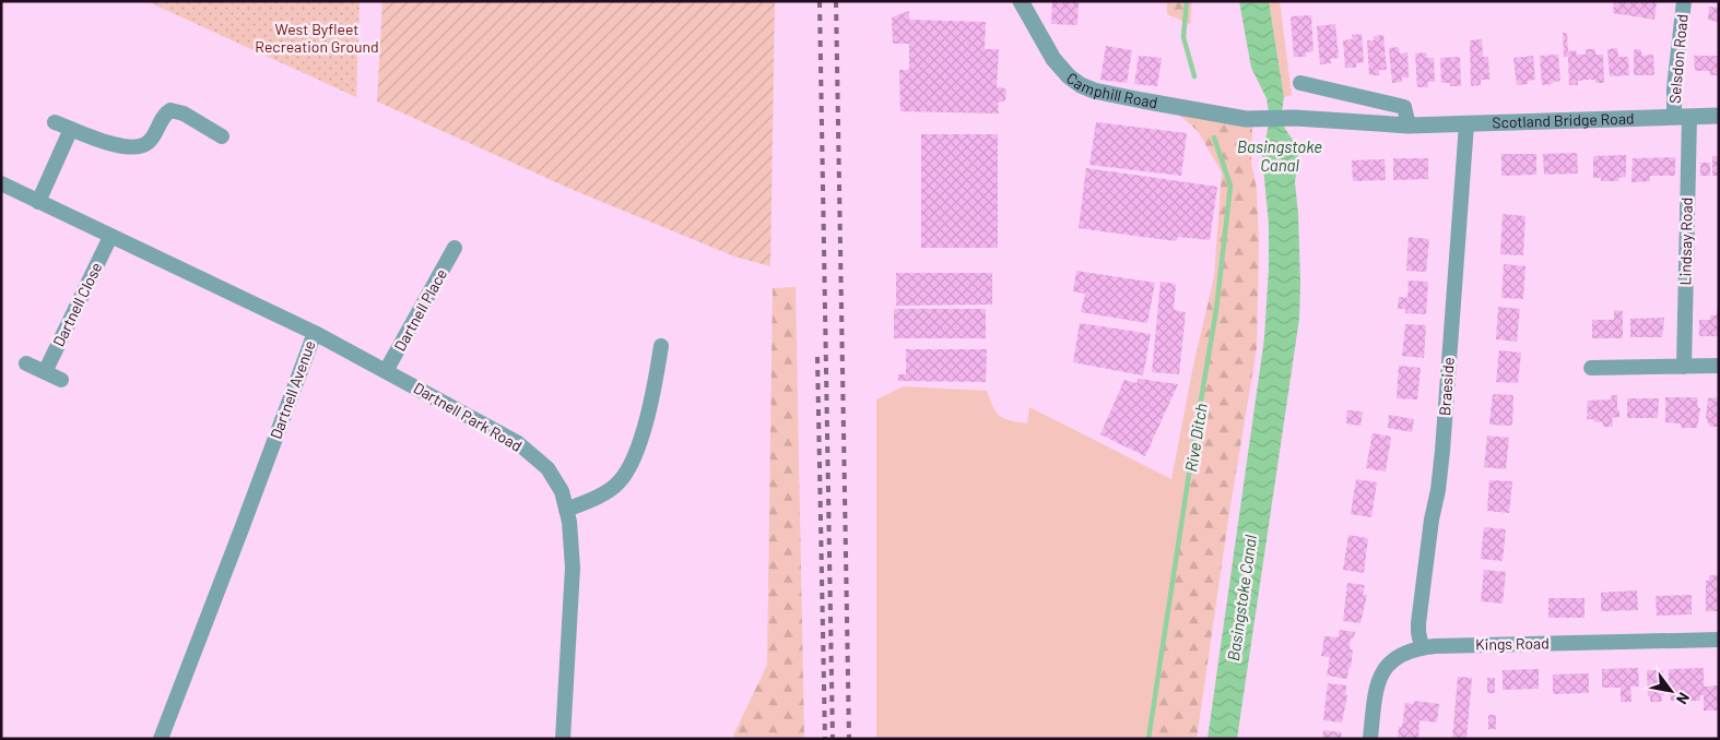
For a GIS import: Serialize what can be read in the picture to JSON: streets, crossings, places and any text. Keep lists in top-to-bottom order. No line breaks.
{"streets":{"street":["Selsdon Road","Camphill Road","Scotland Bridge Road","Lindsay Road","Dartnell Close","Dartnell Place","Braeside","Dartnell Avenue","Dartnell Park Road","Kings Road"]},"crossings":[["Selsdon Road","Scotland Bridge Road"],["Selsdon Road","Lindsay Road"],["Camphill Road","Scotland Bridge Road"],["Scotland Bridge Road","Lindsay Road"],["Scotland Bridge Road","Braeside"],["Dartnell Close","Dartnell Avenue"],["Dartnell Place","Dartnell Park Road"],["Braeside","Kings Road"],["Dartnell Avenue","Dartnell Park Road"]],"water":["Basingstoke Canal","Rive Ditch"],"parks":["West Byfleet Recreation Ground"],"north":"bottom right"}
